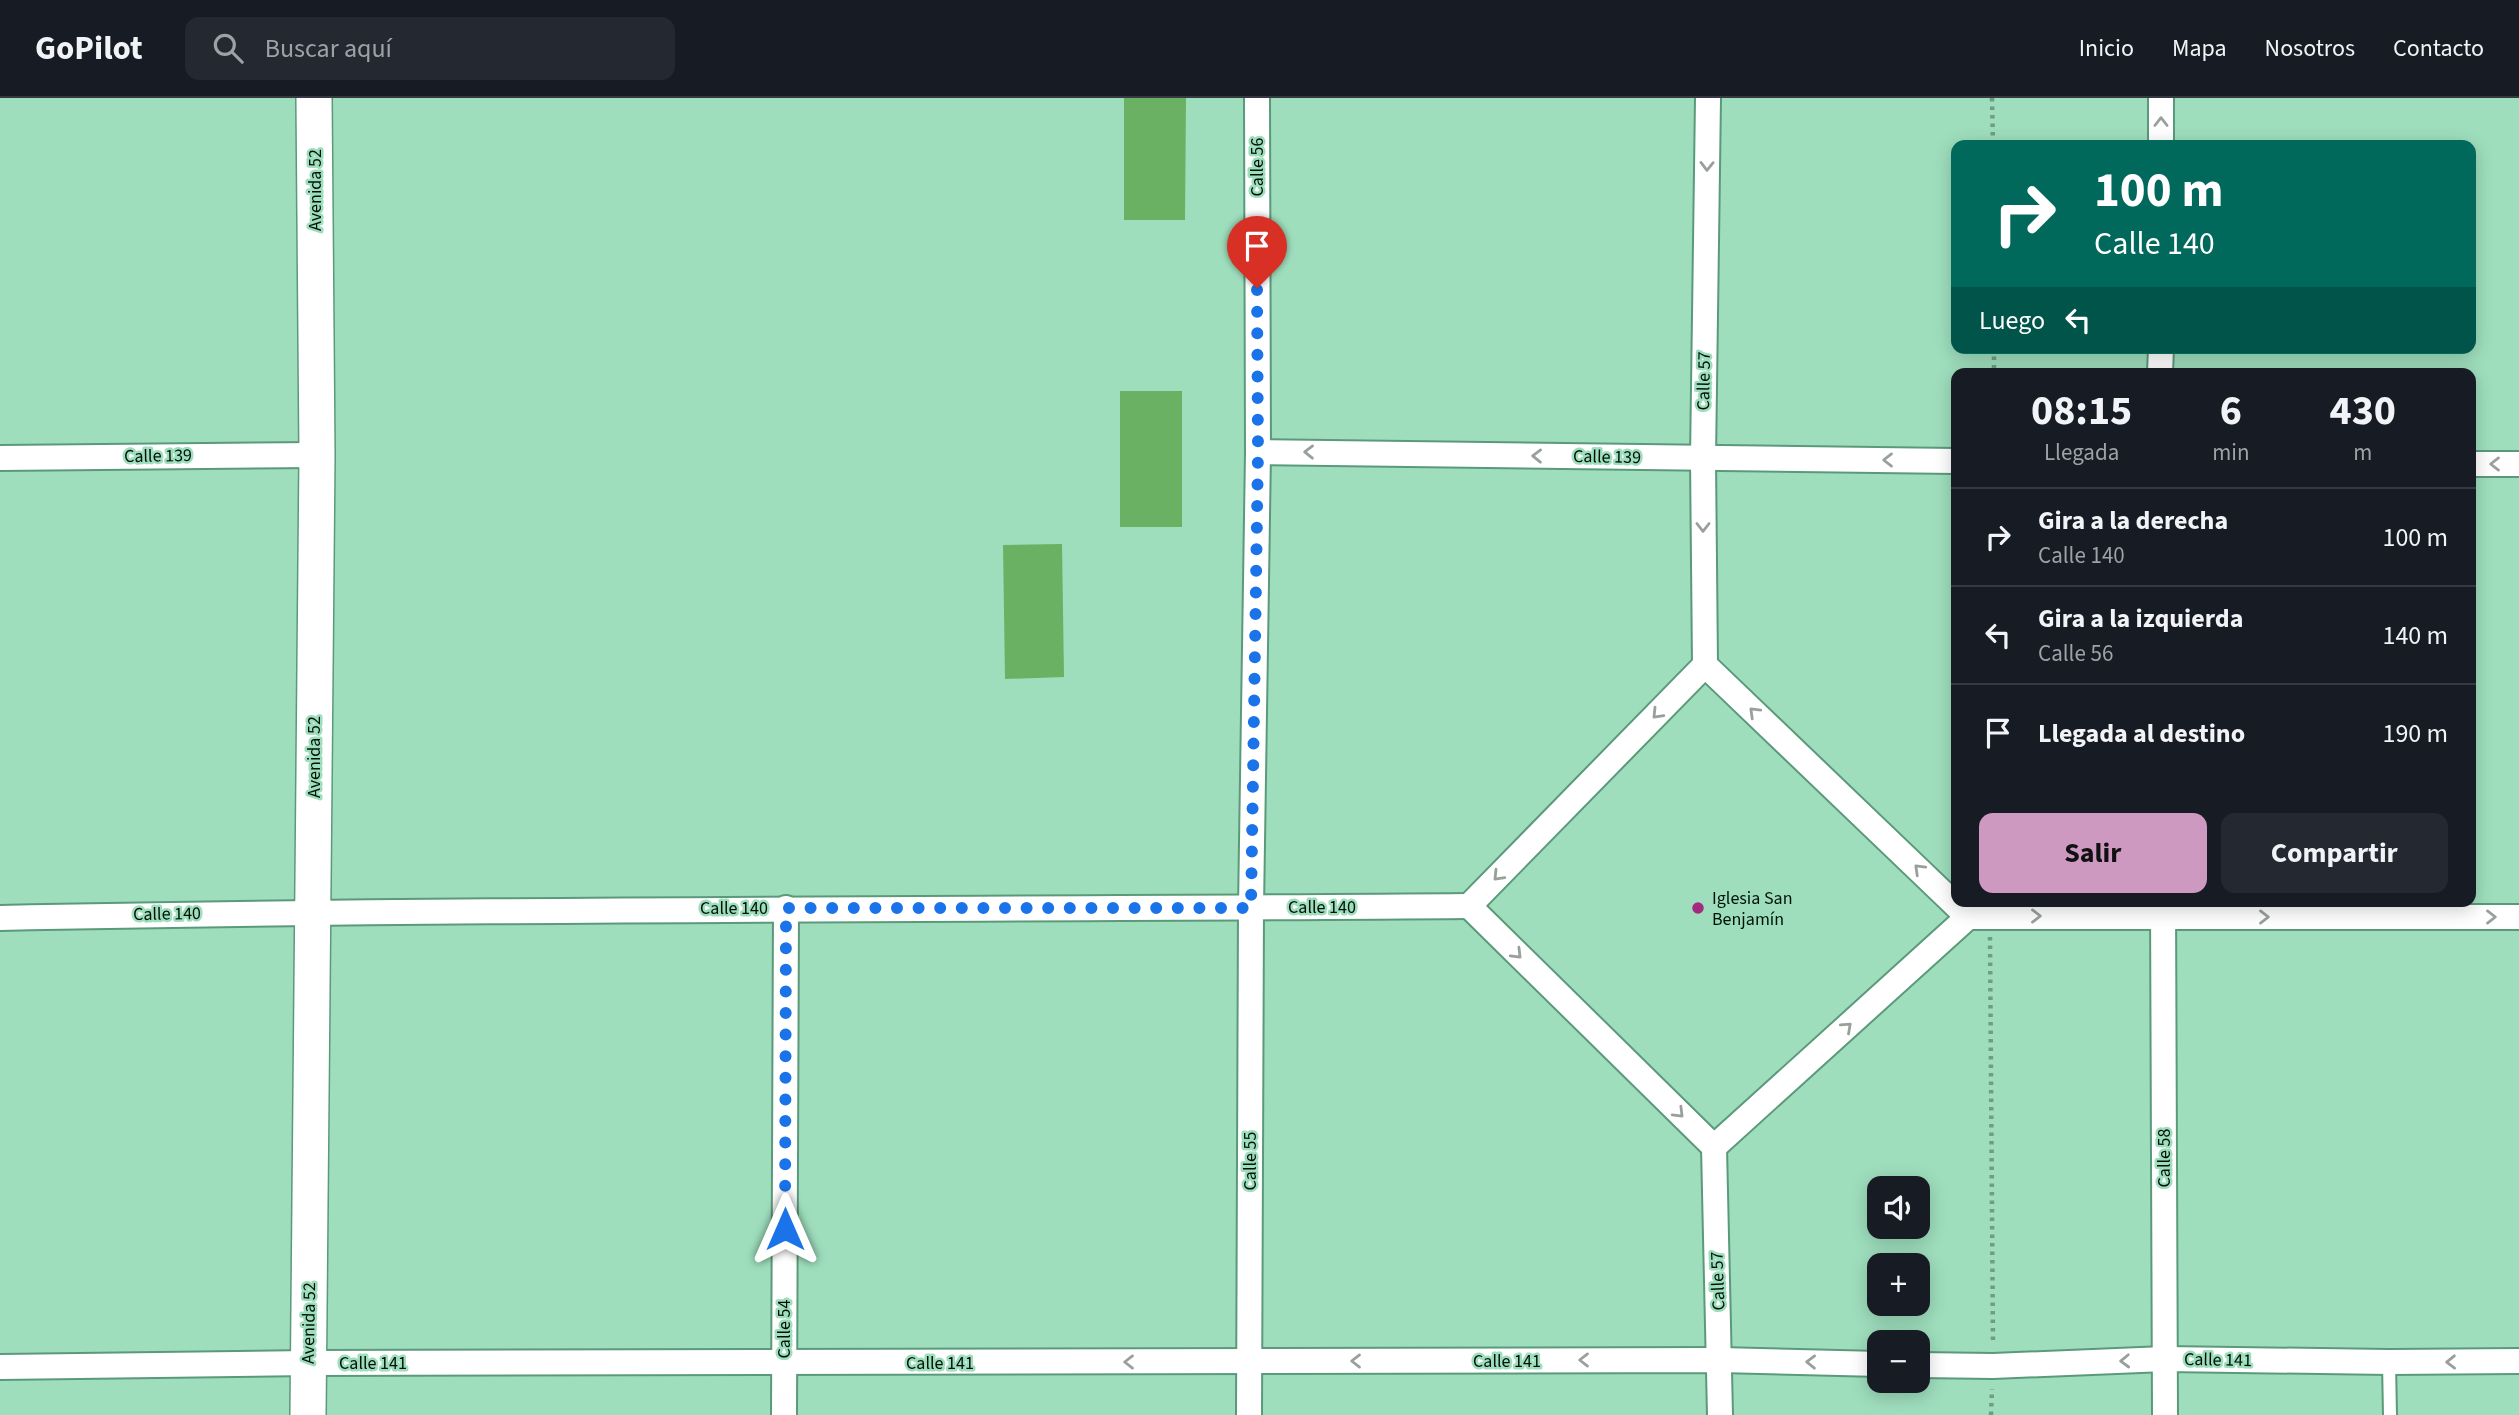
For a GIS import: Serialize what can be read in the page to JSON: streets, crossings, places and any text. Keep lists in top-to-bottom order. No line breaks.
{"streets":{"main road":["Avenida 52"],"street":["Calle 56","Calle 57","Calle 139","Calle 140","Calle 58","Calle 55","Calle 54","Calle 141"]},"crossings":[["Calle 56","Calle 139"],["Calle 56","Calle 140"],["Calle 56","Calle 55"],["Avenida 52","Calle 139"],["Avenida 52","Calle 140"],["Avenida 52","Calle 141"],["Calle 57","Calle 139"],["Calle 57","Calle 141"],["Calle 140","Calle 55"],["Calle 140","Calle 54"],["Calle 58","Calle 141"],["Calle 55","Calle 141"],["Calle 54","Calle 141"]],"one_way":["Calle 57","Calle 139","Calle 141"],"places":["Iglesia San Benjamín"],"page":{"header":"GoPilot","search":"Buscar aquí","nav":["Inicio","Mapa","Nosotros","Contacto"],"turn":["100 m","Calle 140"],"then":"Luego","eta":["08:15","Llegada","6","min","430","m"],"list":[{"name":"Gira a la derecha","note":"Calle 140","value":"100 m"},{"name":"Gira a la izquierda","note":"Calle 56","value":"140 m"},{"name":"Llegada al destino","value":"190 m"}],"buttons":["Salir","Compartir"],"map_buttons":["+","−"]}}
